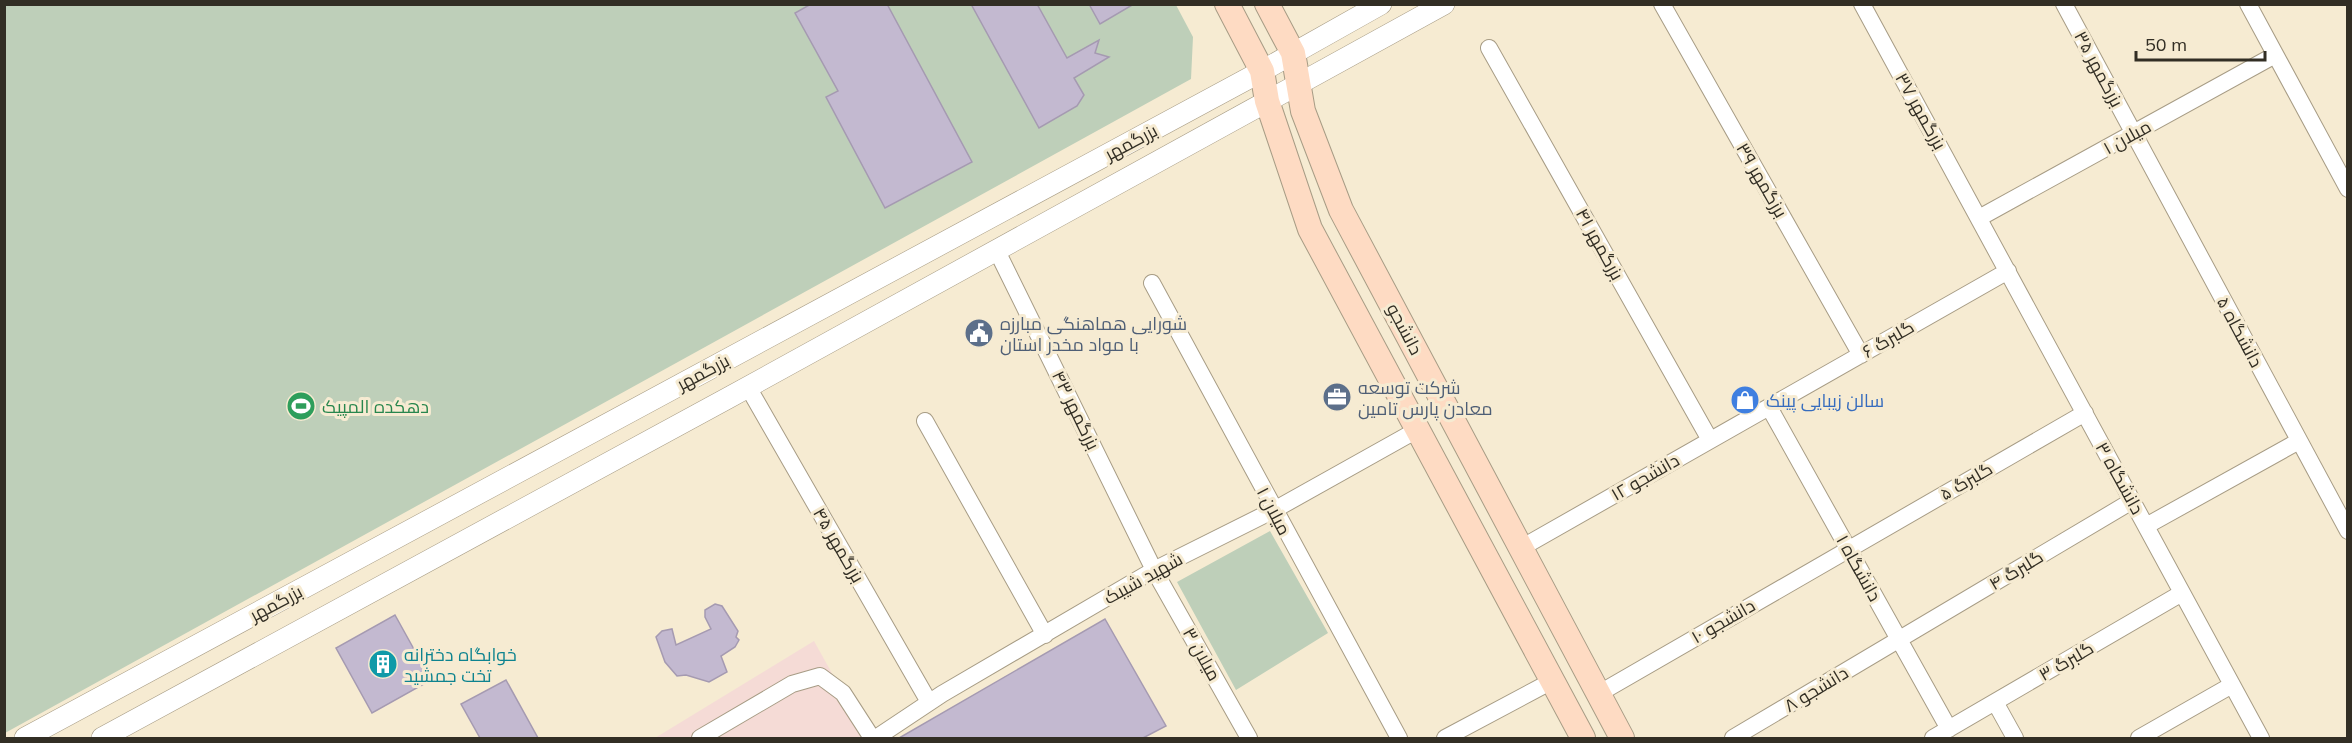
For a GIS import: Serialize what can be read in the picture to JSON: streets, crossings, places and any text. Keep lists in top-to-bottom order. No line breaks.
{"streets":{"main road":["دانشجو"],"street":["بزرگمهر ۳۵","بزرگمهر ۳۷","میلان ۱","بزرگمهر","برزگمهر ۳۹","بزرگمهر ۴۱","دانشگاه ۵","گلبرگ ۶","بزرگمهر ۴۳","دانشجو ۱۲","دانشگاه ۳","گلبرگ ۵","بزرگمهر ۴۵","دانشگاه ۱","گلبرگ ۴","شهید شیبک","دانشجو ۱۰","میلان ۳","گلبرگ ۳","دانشجو ۸"]},"crossings":[["بزرگمهر ۳۵","میلان ۱"],["بزرگمهر ۳۵","دانشگاه ۵"],["بزرگمهر ۳۷","میلان ۱"],["بزرگمهر ۳۷","دانشگاه ۳"],["میلان ۱","دانشگاه ۵"],["میلان ۱","دانشگاه ۳"],["میلان ۱","شهید شیبک"],["بزرگمهر","دانشجو"],["بزرگمهر","بزرگمهر ۴۳"],["بزرگمهر","بزرگمهر ۴۵"],["برزگمهر ۳۹","گلبرگ ۶"],["بزرگمهر ۴۱","دانشجو ۱۲"],["دانشجو","دانشجو ۱۲"],["دانشجو","شهید شیبک"],["دانشجو","دانشجو ۱۰"],["گلبرگ ۶","دانشجو ۱۲"],["گلبرگ ۶","دانشگاه ۳"],["گلبرگ ۶","دانشگاه ۱"],["بزرگمهر ۴۳","شهید شیبک"],["بزرگمهر ۴۳","میلان ۳"],["دانشجو ۱۲","دانشگاه ۱"],["دانشگاه ۳","گلبرگ ۵"],["دانشگاه ۳","گلبرگ ۴"],["دانشگاه ۳","گلبرگ ۳"],["گلبرگ ۵","دانشگاه ۱"],["گلبرگ ۵","دانشجو ۱۰"],["بزرگمهر ۴۵","شهید شیبک"],["دانشگاه ۱","گلبرگ ۴"],["دانشگاه ۱","دانشجو ۱۰"],["دانشگاه ۱","گلبرگ ۳"],["دانشگاه ۱","دانشجو ۸"],["گلبرگ ۴","دانشجو ۸"],["شهید شیبک","میلان ۳"]],"places":{"public building":["شورایی هماهنگی مبارزه با مواد مخدر استان"],"office":["شرکت توسعه معادن پارس تامین"],"shop":["سالن زیبایی پینک"],"sports":["دهکده المپیک"],"building":["خوابگاه دخترانه تخت جمشید"]},"scale_bar":"50 m"}
